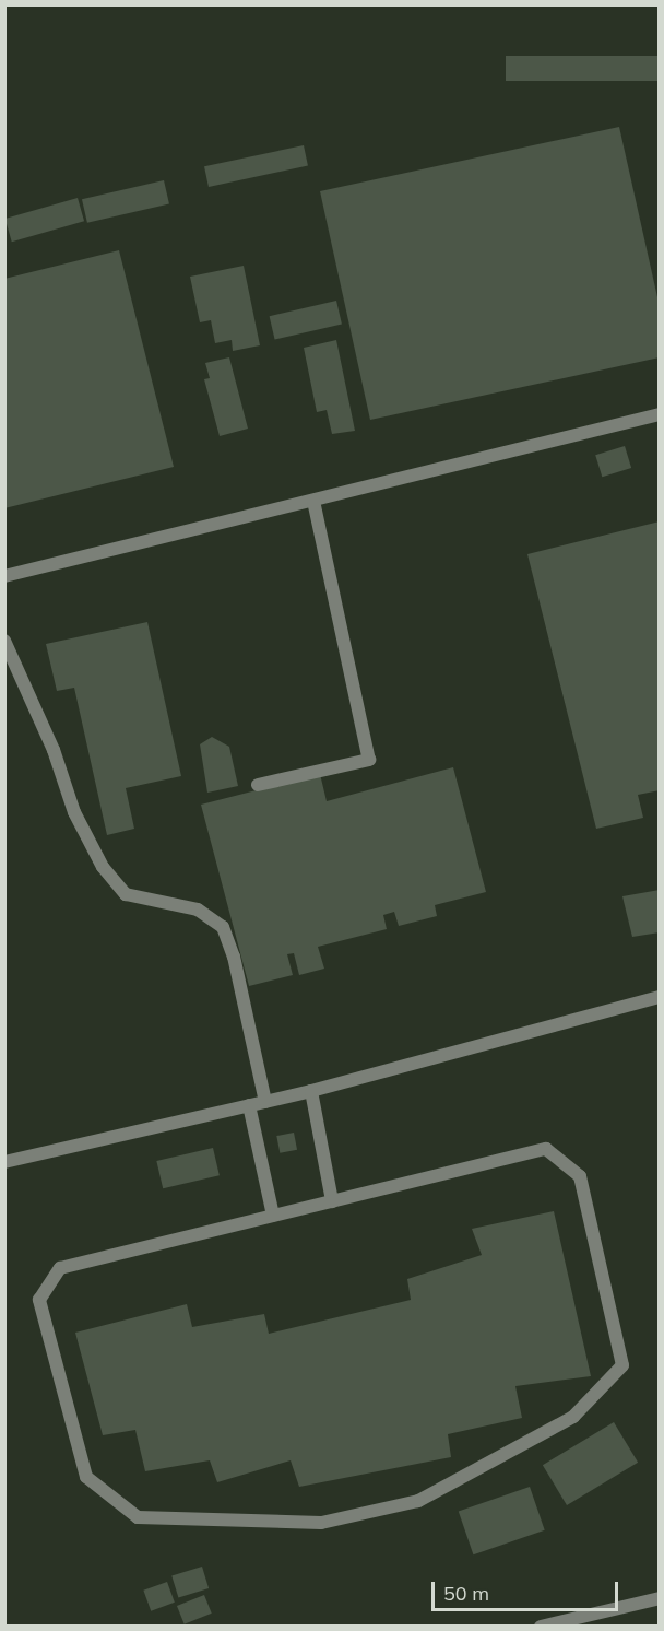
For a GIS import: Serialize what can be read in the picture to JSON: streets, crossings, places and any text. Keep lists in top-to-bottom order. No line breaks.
{"scale_bar":"50 m"}
